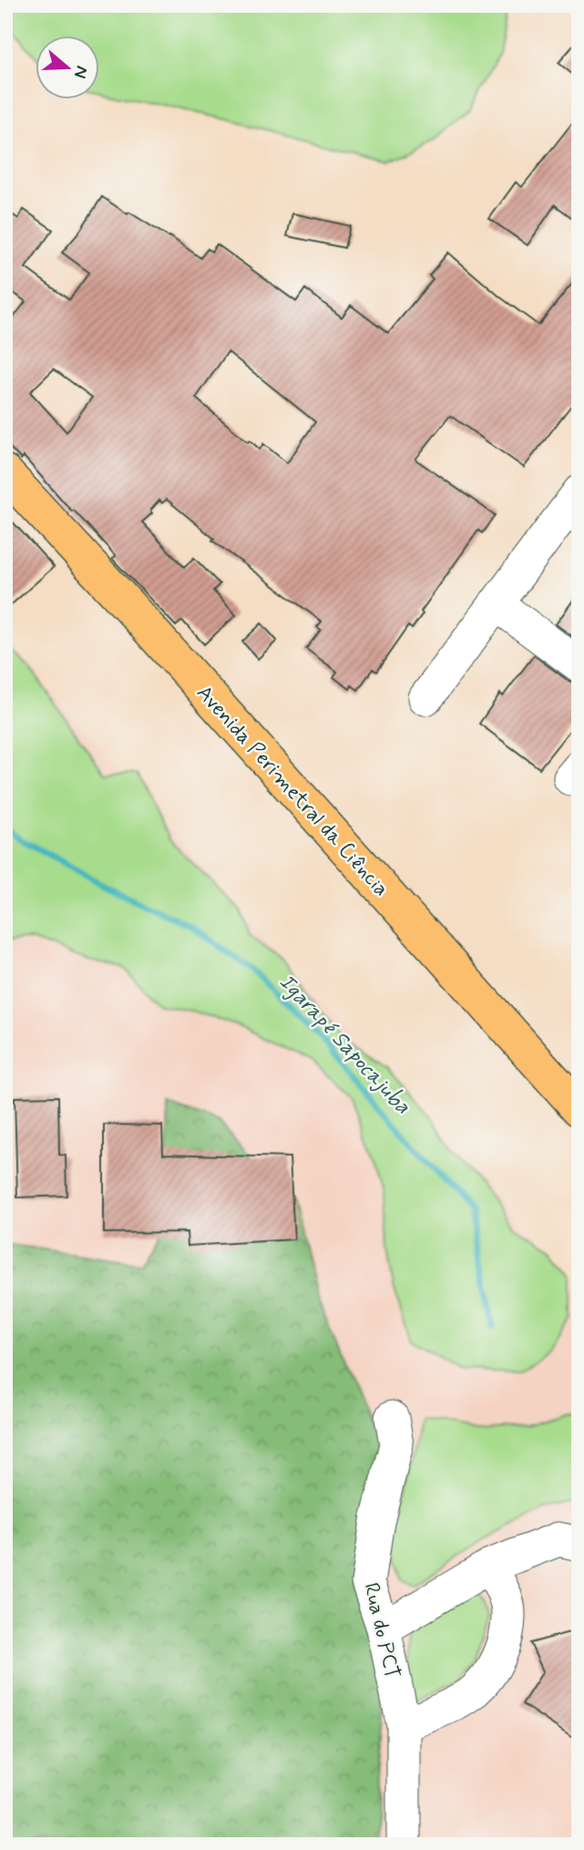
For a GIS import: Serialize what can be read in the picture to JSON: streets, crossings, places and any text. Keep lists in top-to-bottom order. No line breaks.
{"streets":{"main road":["Avenida Perimetral da Ciência"],"street":["Rua do PCT"]},"water":["Igarapé Sapocajuba"],"north":"right"}
